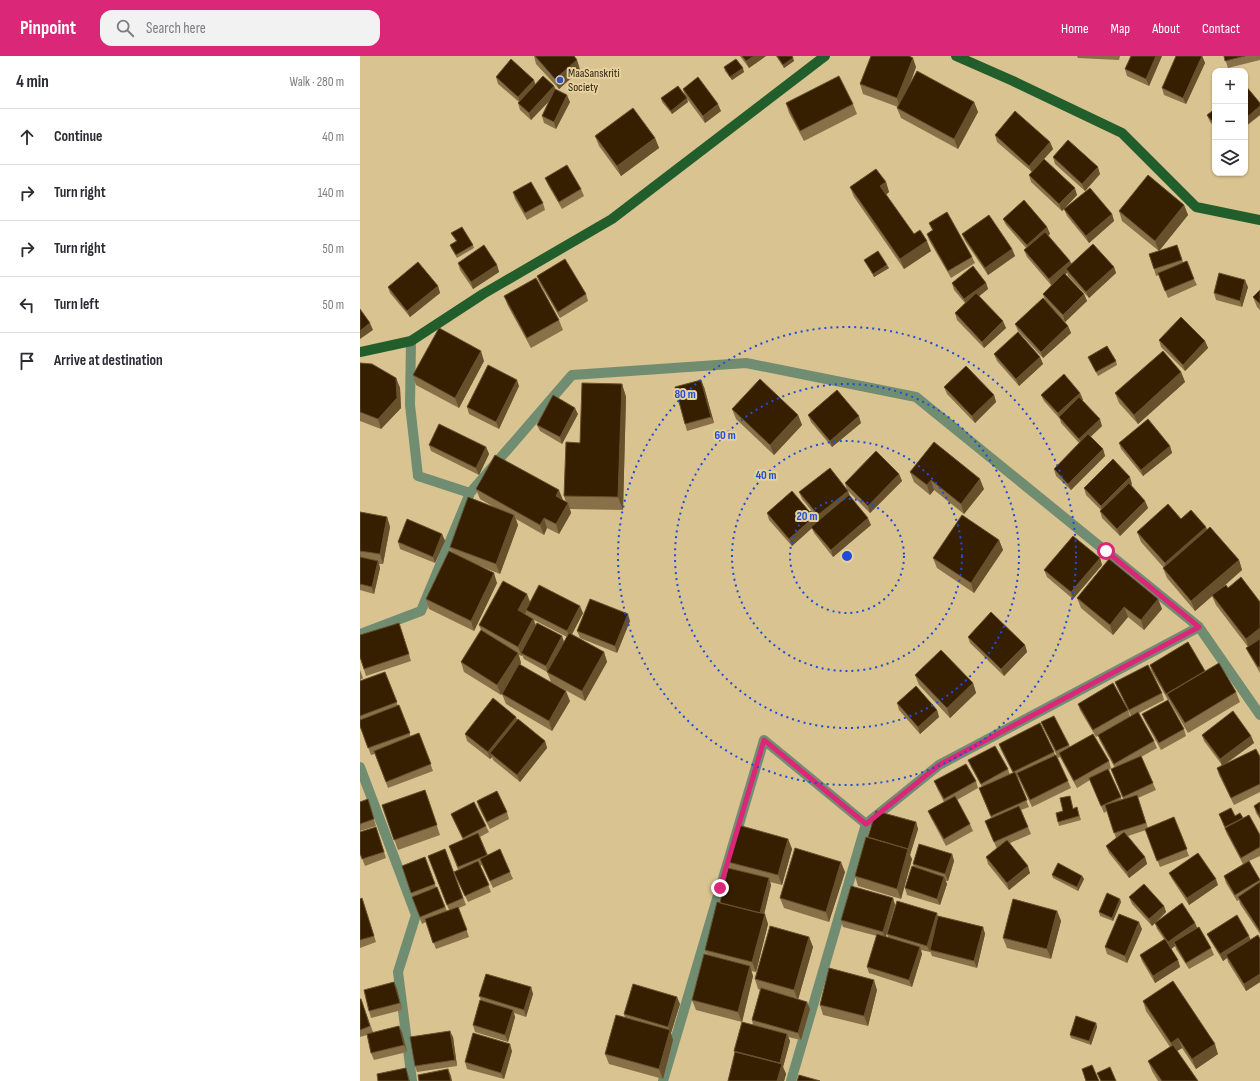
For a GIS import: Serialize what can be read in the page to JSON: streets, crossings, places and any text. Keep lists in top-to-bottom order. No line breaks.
{"places":["MaaSanskriti Society"],"page":{"header":"Pinpoint","search":"Search here","nav":["Home","Map","About","Contact"],"heading":["4 min","Walk · 280 m"],"map_buttons":["+","−"],"list":[["Continue","40 m"],["Turn right","140 m"],["Turn right","50 m"],["Turn left","50 m"],"Arrive at destination"]},"rings":["80 m","60 m","40 m","20 m"]}
